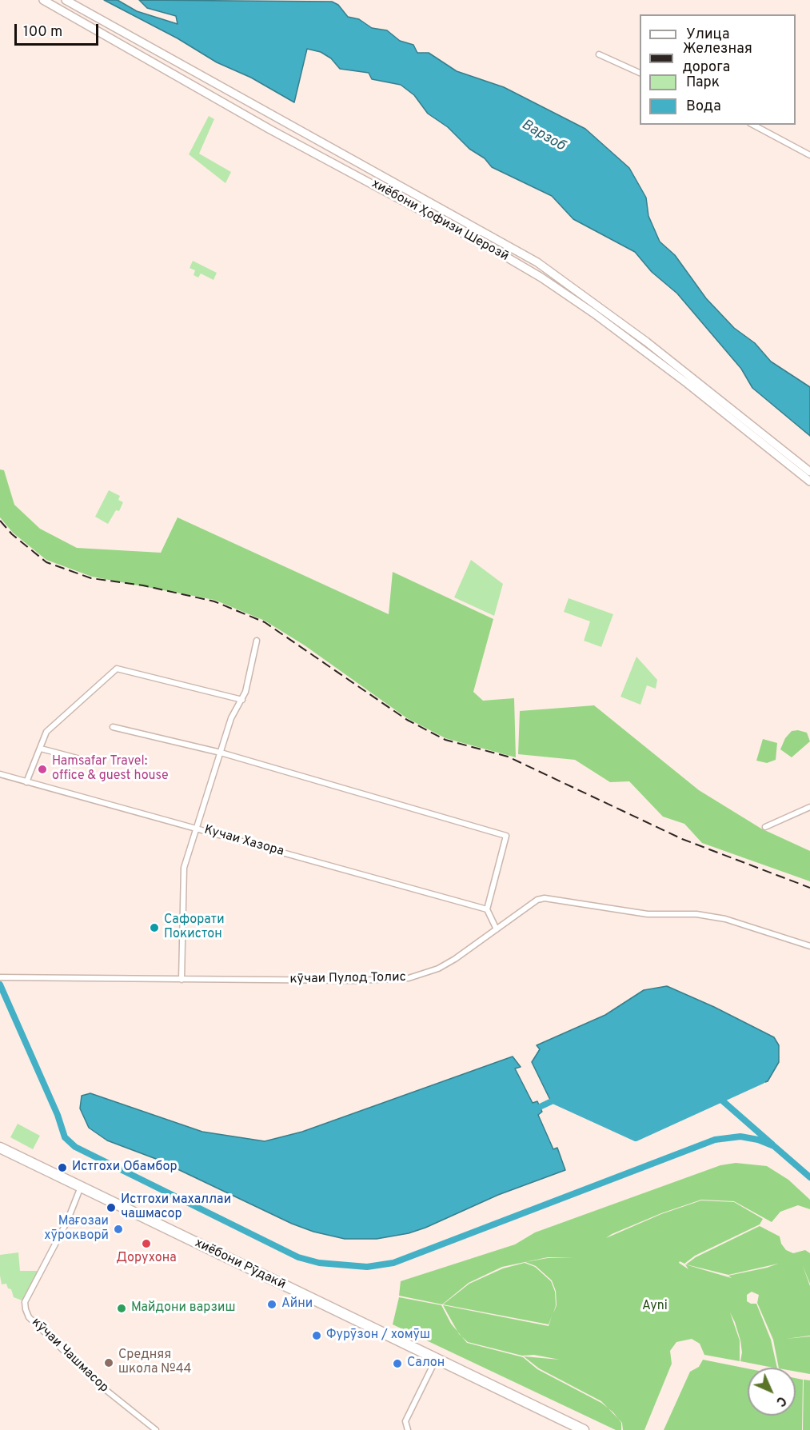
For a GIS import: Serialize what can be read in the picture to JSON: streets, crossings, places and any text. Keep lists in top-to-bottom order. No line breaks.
{"streets":{"highway":["хиёбони Рӯдакӣ"],"main road":["хиёбони Ҳофизи Шерозӣ"],"street":["Кучаи Хазора","кӯчаи Пулод Толис","кӯчаи Чашмасор"]},"crossings":[["хиёбони Рӯдакӣ","кӯчаи Чашмасор"]],"water":["Варзоб"],"parks":["Ayni"],"places":["Hamsafar Travel: office & guest house","Сафорати Покистон","Истгохи Обамбор","Истгохи махаллаи чашмасор","Мағозаи хӯрокворӣ","Дорухона","Айни","Майдони варзиш","Фурӯзон / хомӯш","Средняя школа №44","Салон"],"legend":["Улица","Железная дорога","Парк","Вода"],"scale_bar":"100 m","north":"bottom right"}
